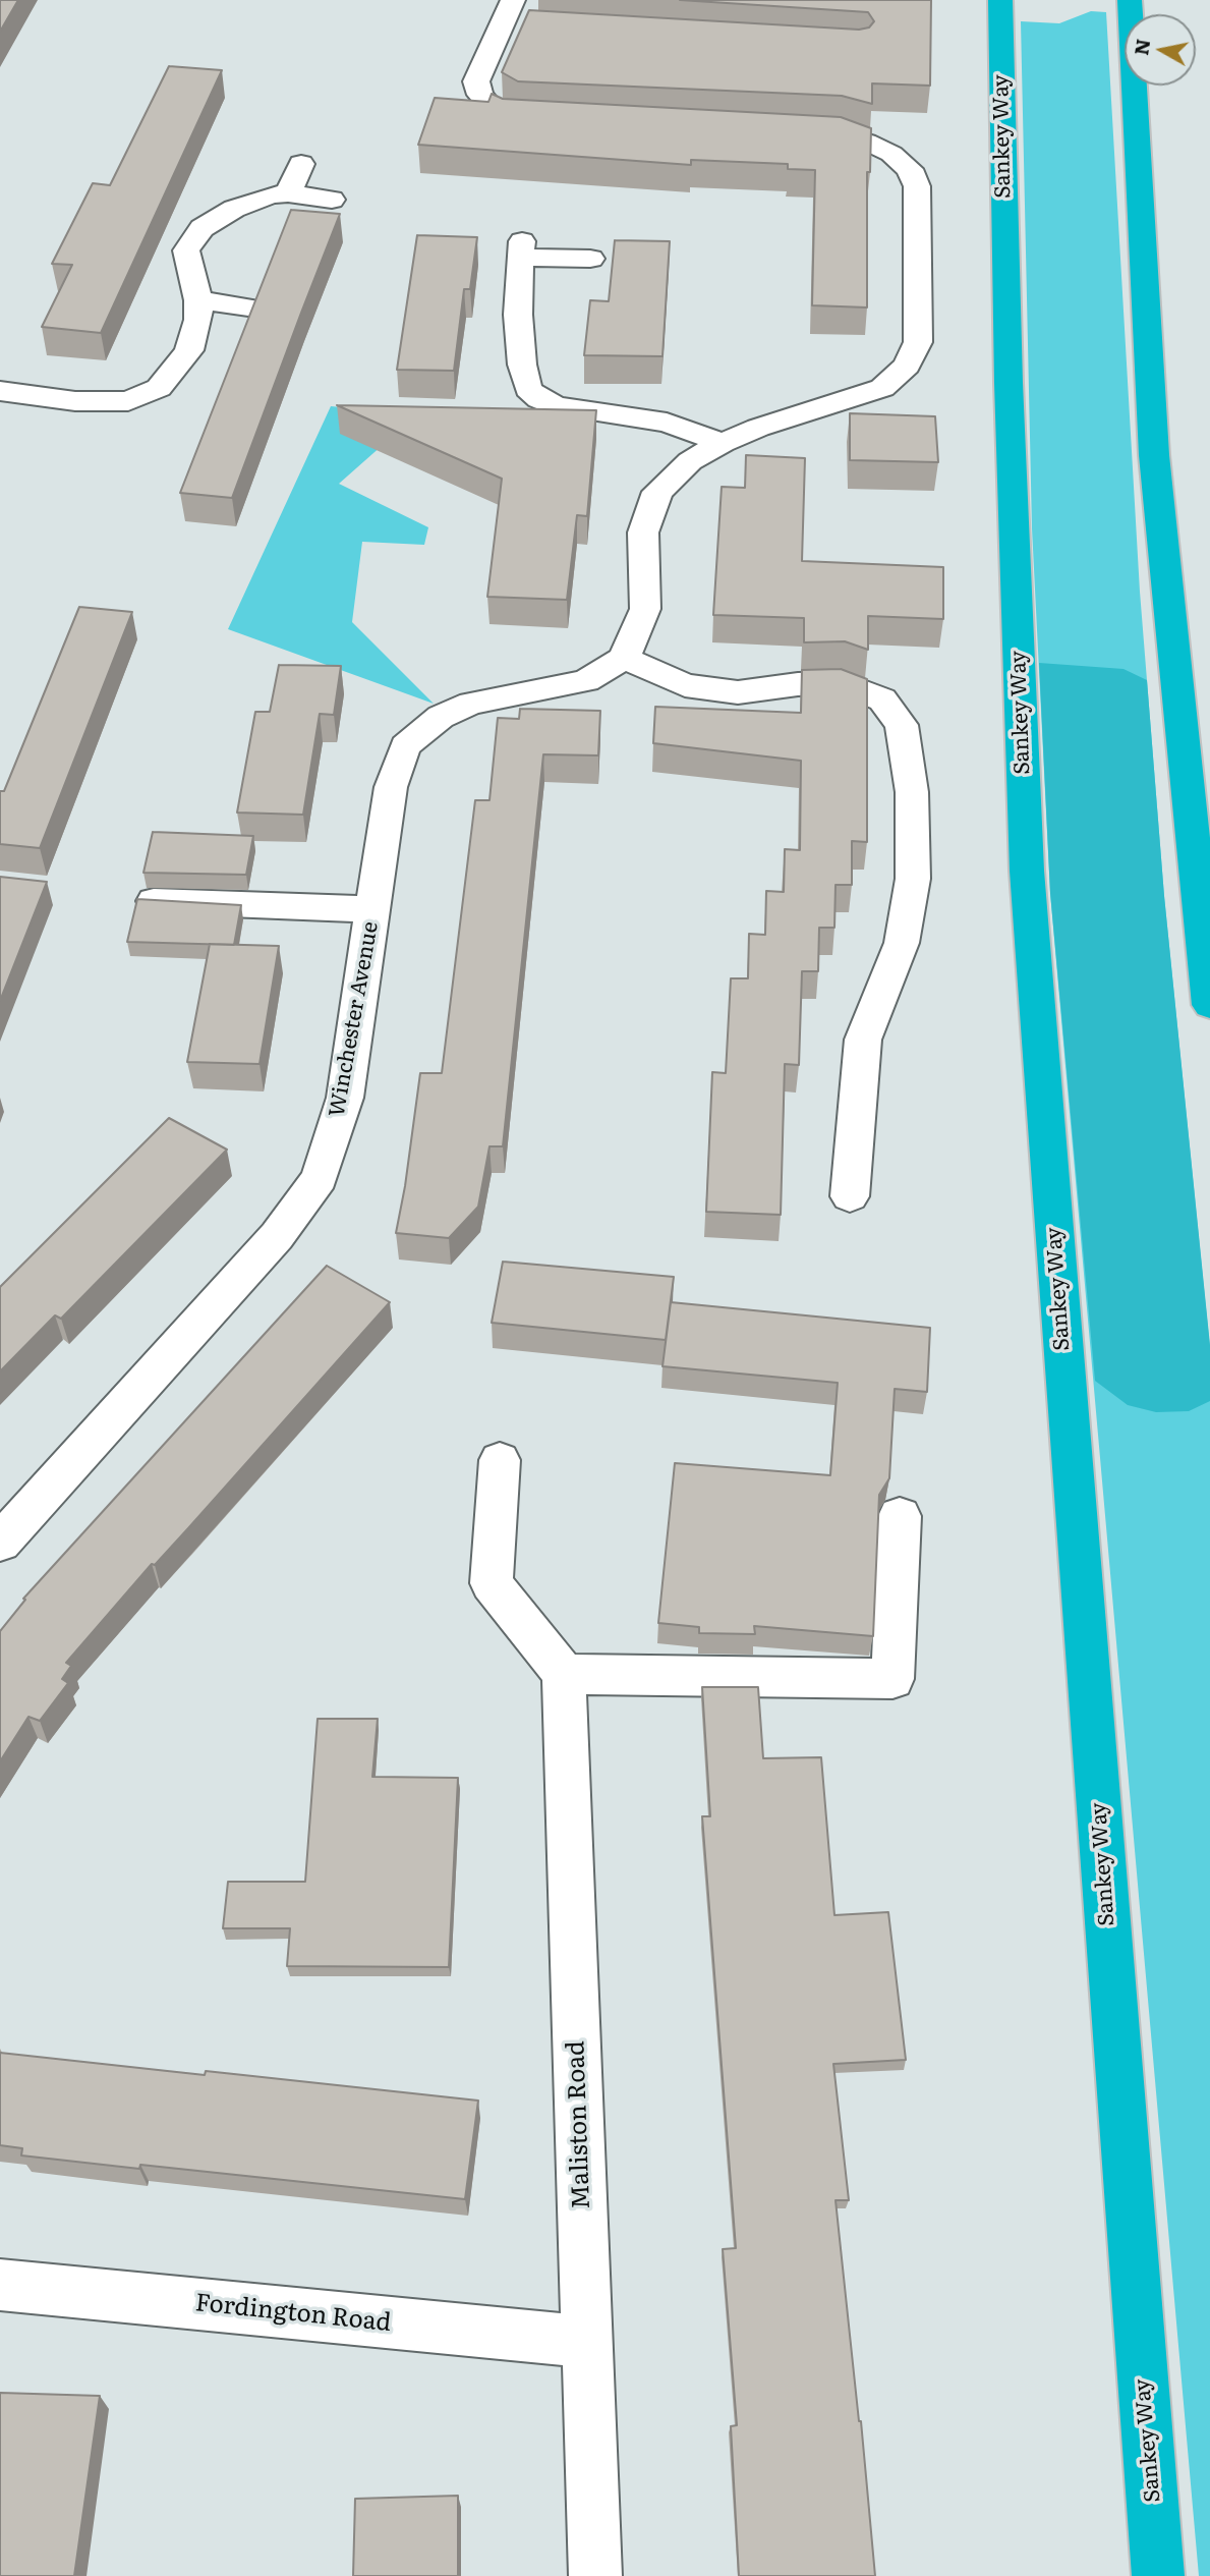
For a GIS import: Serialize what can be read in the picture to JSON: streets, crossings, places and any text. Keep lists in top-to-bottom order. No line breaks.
{"streets":{"highway":["Sankey Way"],"street":["Winchester Avenue","Maliston Road","Fordington Road"]},"crossings":[["Maliston Road","Fordington Road"]],"north":"left"}
